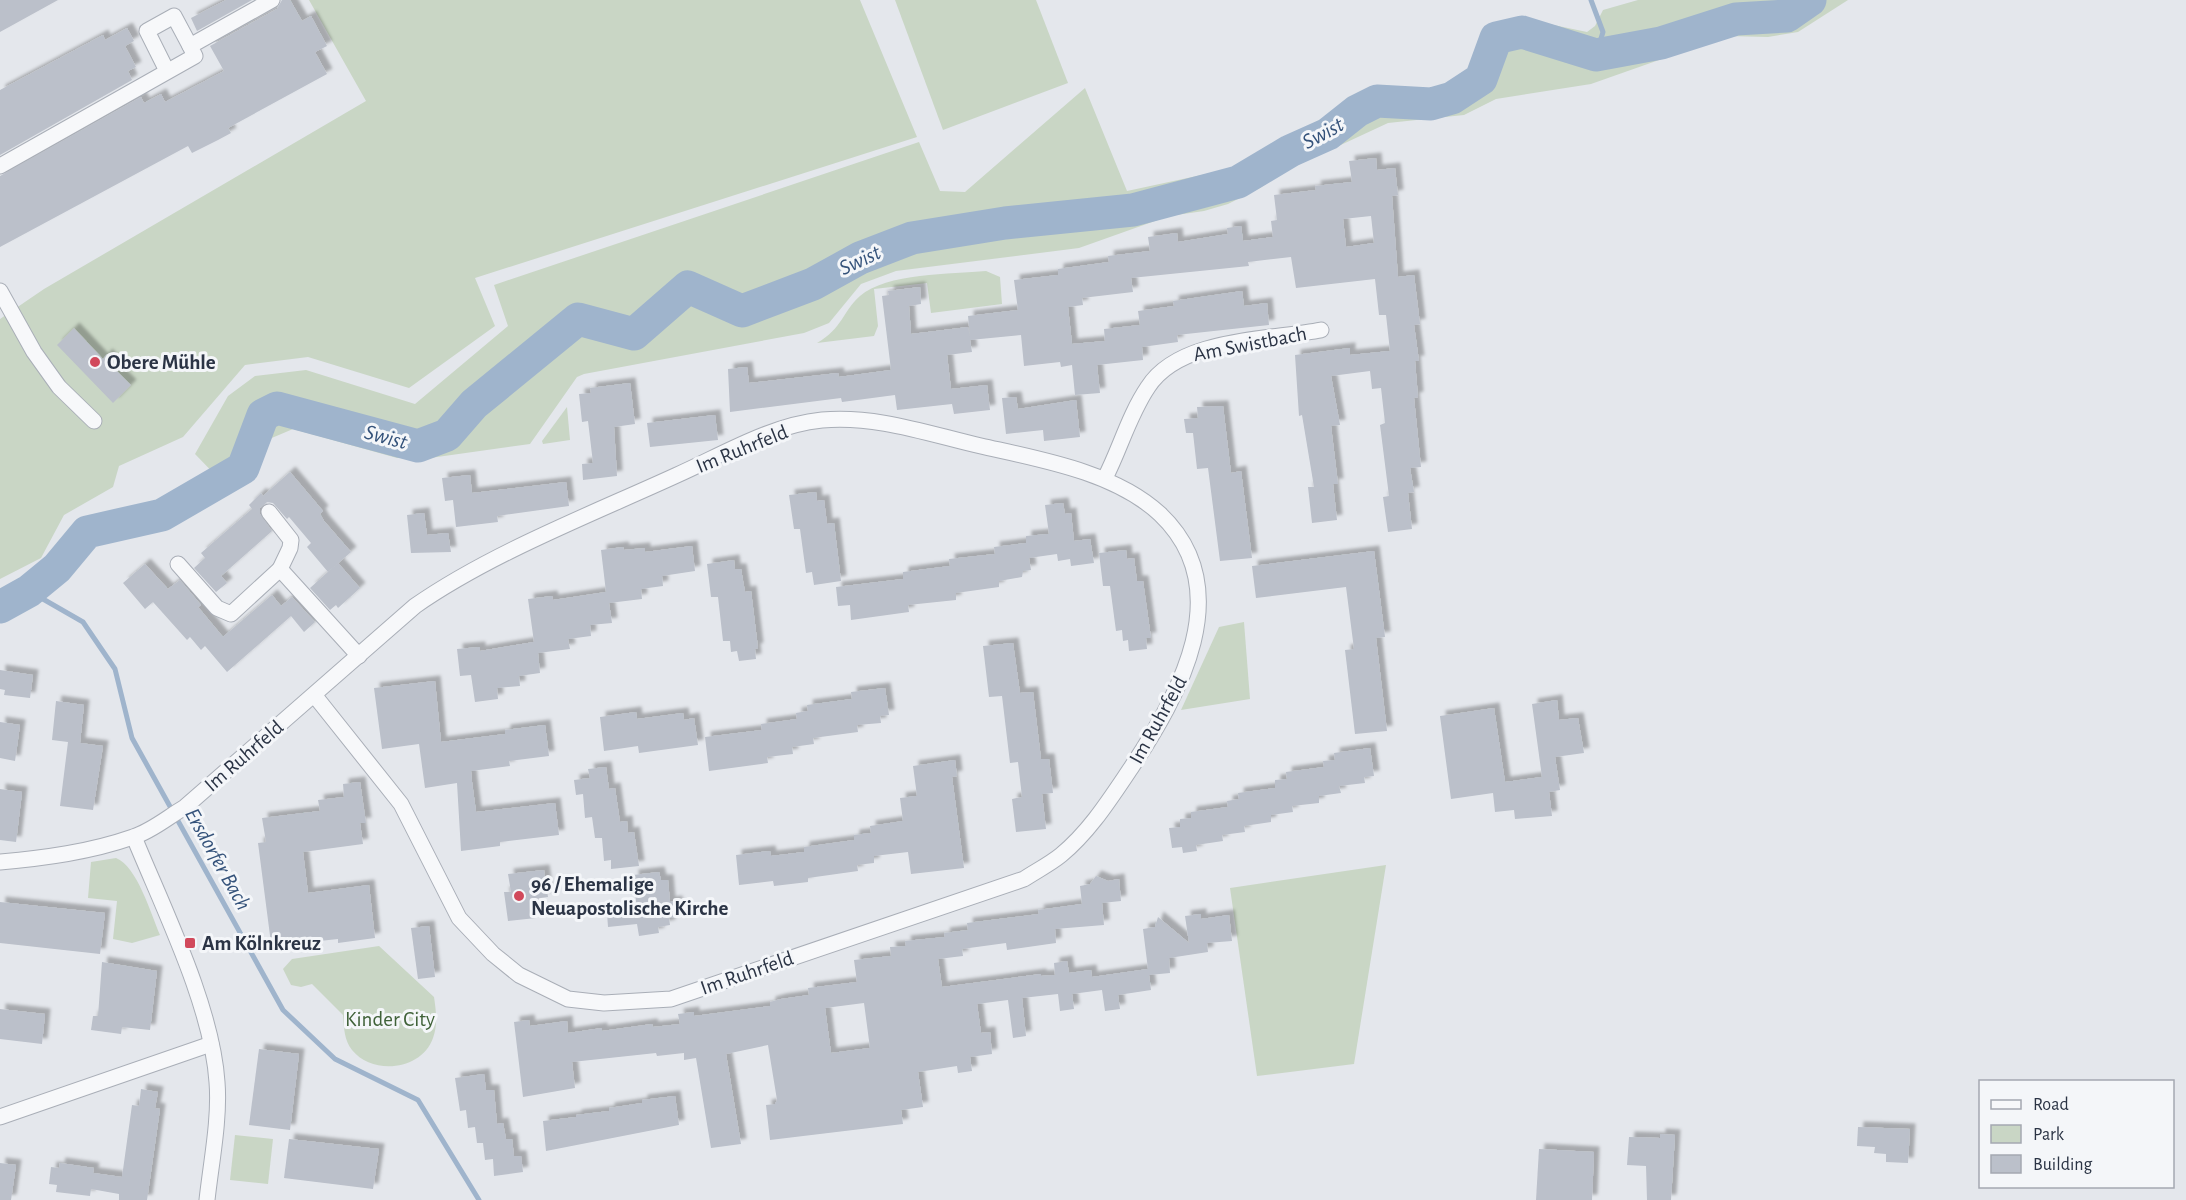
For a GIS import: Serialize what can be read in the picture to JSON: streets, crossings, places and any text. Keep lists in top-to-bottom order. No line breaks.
{"streets":{"street":["Am Swistbach","Im Ruhrfeld"]},"crossings":[["Am Swistbach","Im Ruhrfeld"]],"water":["Swist","Ersdorfer Bach"],"parks":["Kinder City"],"places":{"other":["Obere Mühle","96 / Ehemalige Neuapostolische Kirche"],"transit":["Am Kölnkreuz"]},"legend":["Road","Park","Building"]}
